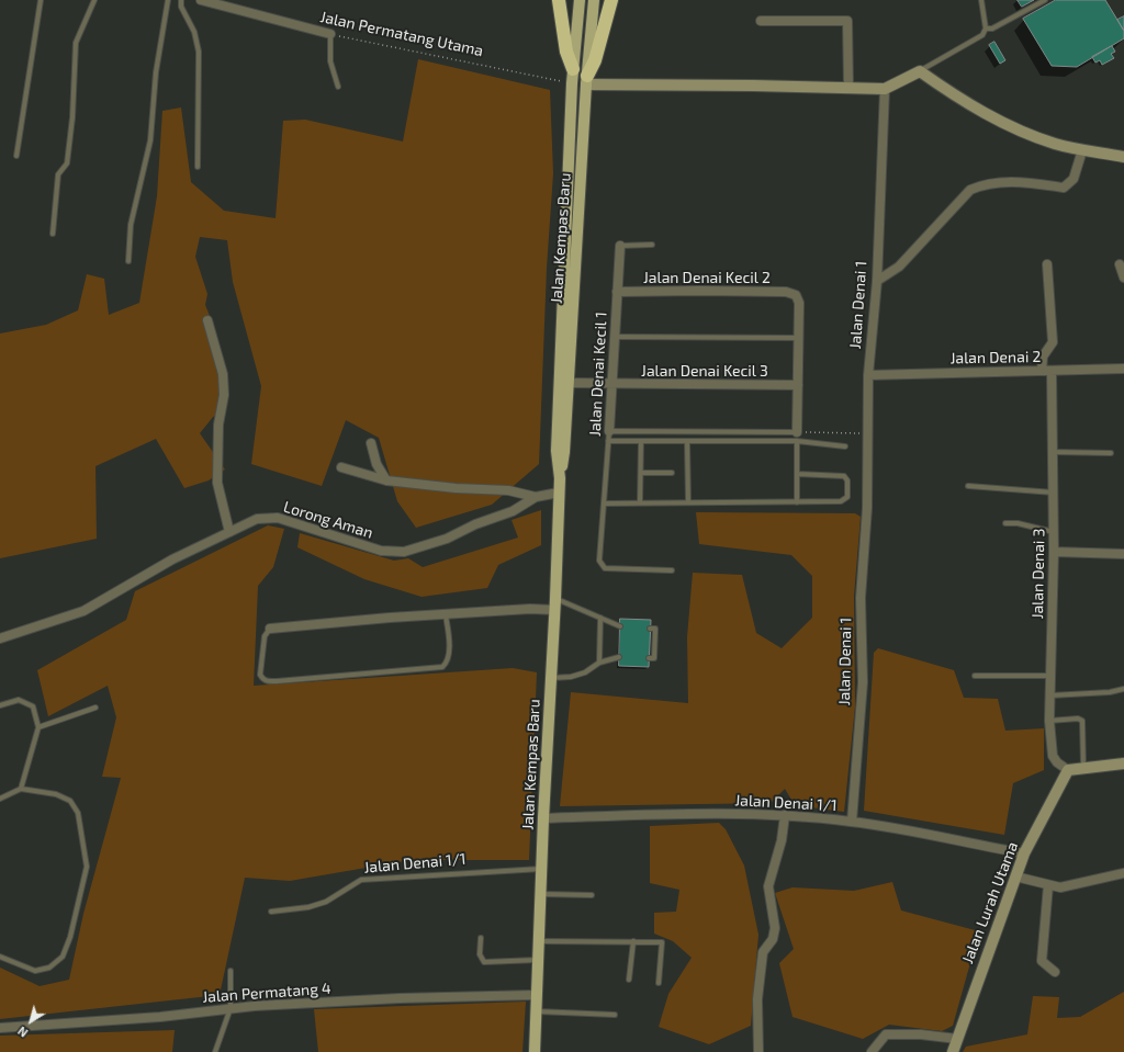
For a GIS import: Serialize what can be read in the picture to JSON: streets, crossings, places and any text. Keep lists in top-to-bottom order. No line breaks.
{"streets":{"main road":["Jalan Kempas Baru"],"street":["Jalan Permatang Utama","Jalan Denai Kecil 2","Jalan Denai 1","Jalan Denai 2","Jalan Denai Kecil 3","Jalan Denai Kecil 1","Lorong Aman","Jalan Denai 3","Jalan Denai 1/1","Jalan Lurah Utama","Jalan Permatang 4"]},"crossings":[["Jalan Permatang Utama","Jalan Kempas Baru"],["Jalan Kempas Baru","Jalan Denai Kecil 3"],["Jalan Kempas Baru","Lorong Aman"],["Jalan Kempas Baru","Jalan Denai 1/1"],["Jalan Kempas Baru","Jalan Permatang 4"],["Jalan Denai Kecil 2","Jalan Denai Kecil 1"],["Jalan Denai 1","Jalan Denai 2"],["Jalan Denai 1","Jalan Denai 1/1"],["Jalan Denai 2","Jalan Denai 3"],["Jalan Denai Kecil 3","Jalan Denai Kecil 1"],["Jalan Denai 3","Jalan Lurah Utama"],["Jalan Denai 1/1","Jalan Lurah Utama"]],"north":"bottom left"}
